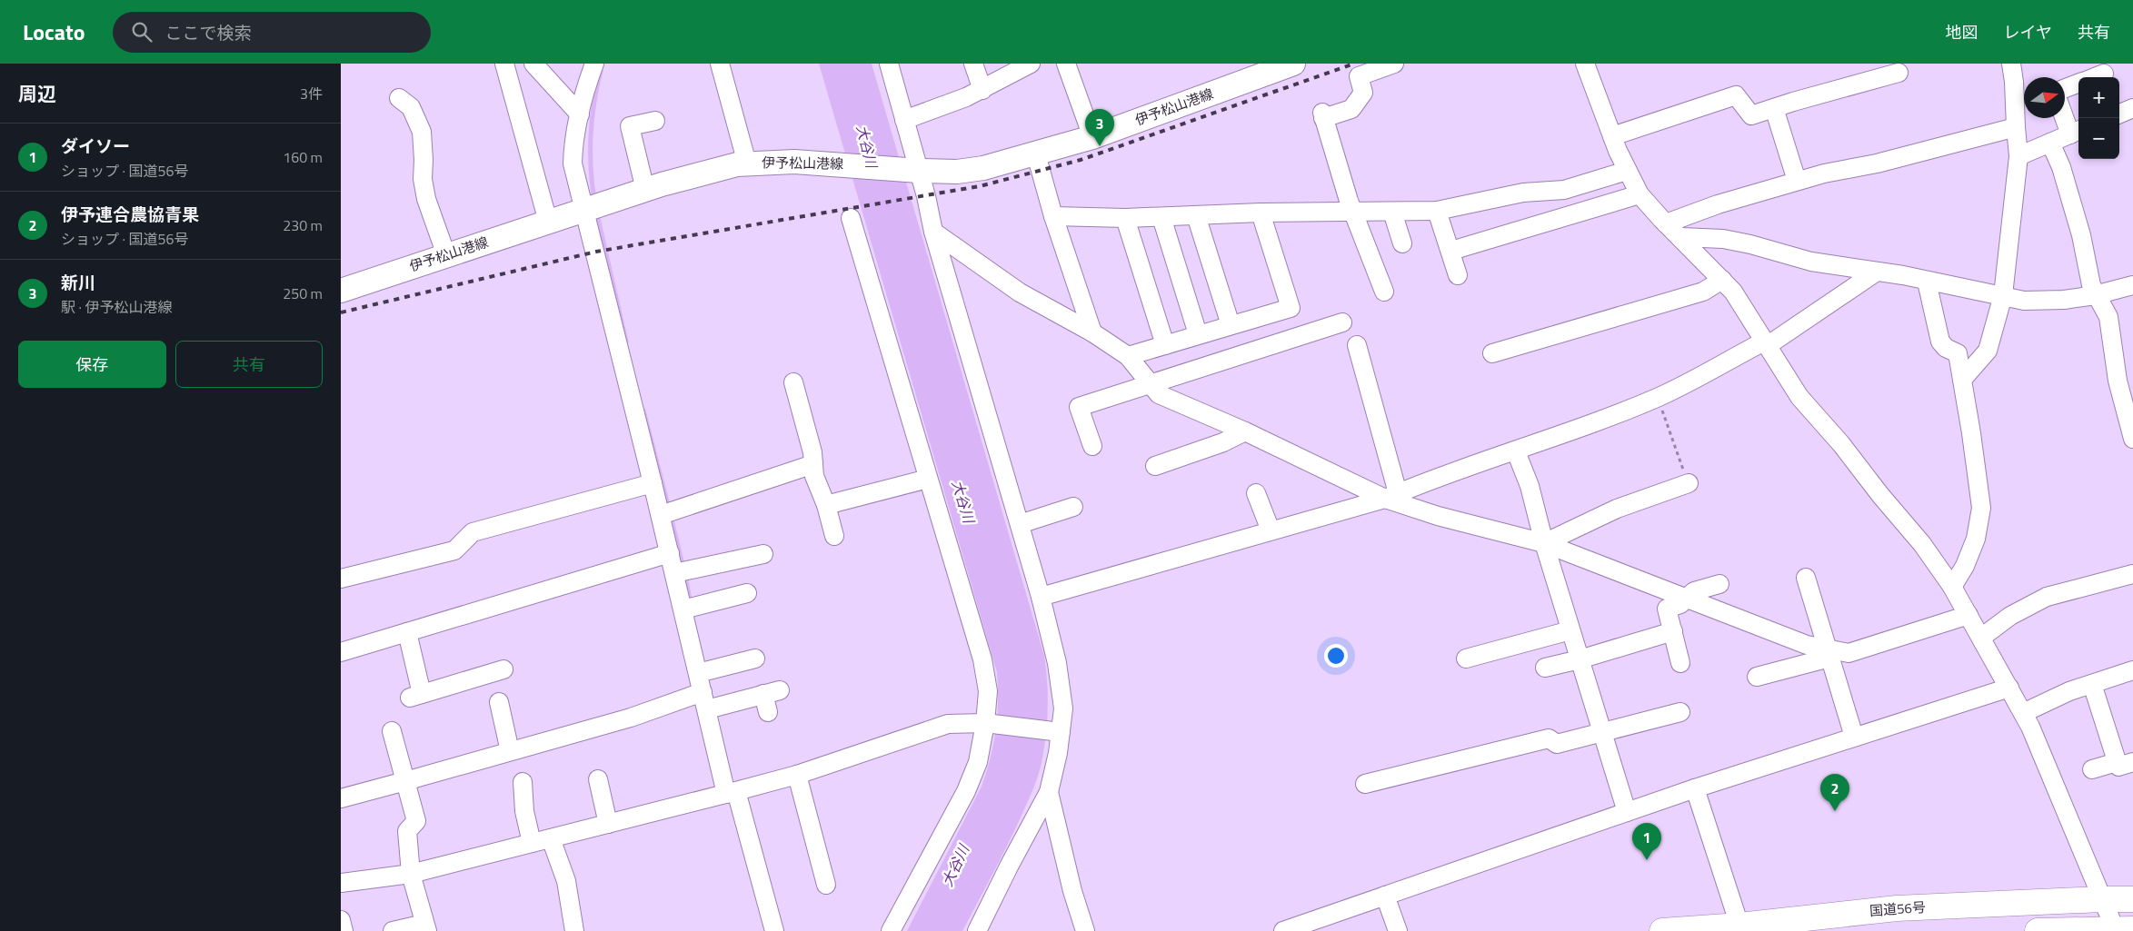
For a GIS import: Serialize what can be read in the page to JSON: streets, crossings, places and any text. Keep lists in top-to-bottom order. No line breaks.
{"streets":{"highway":["国道56号"],"main road":["伊予松山港線"]},"water":["大谷川"],"north":"right","page":{"header":"Locato","search":"ここで検索","nav":["地図","レイヤ","共有"],"heading":["周辺","3件"],"map_buttons":["+","−"],"pins":["3","2","1"],"list":[{"mark":"1","name":"ダイソー","note":"ショップ · 国道56号","value":"160 m"},{"mark":"2","name":"伊予連合農協青果","note":"ショップ · 国道56号","value":"230 m"},{"mark":"3","name":"新川","note":"駅 · 伊予松山港線","value":"250 m"}],"buttons":["保存","共有"]}}
